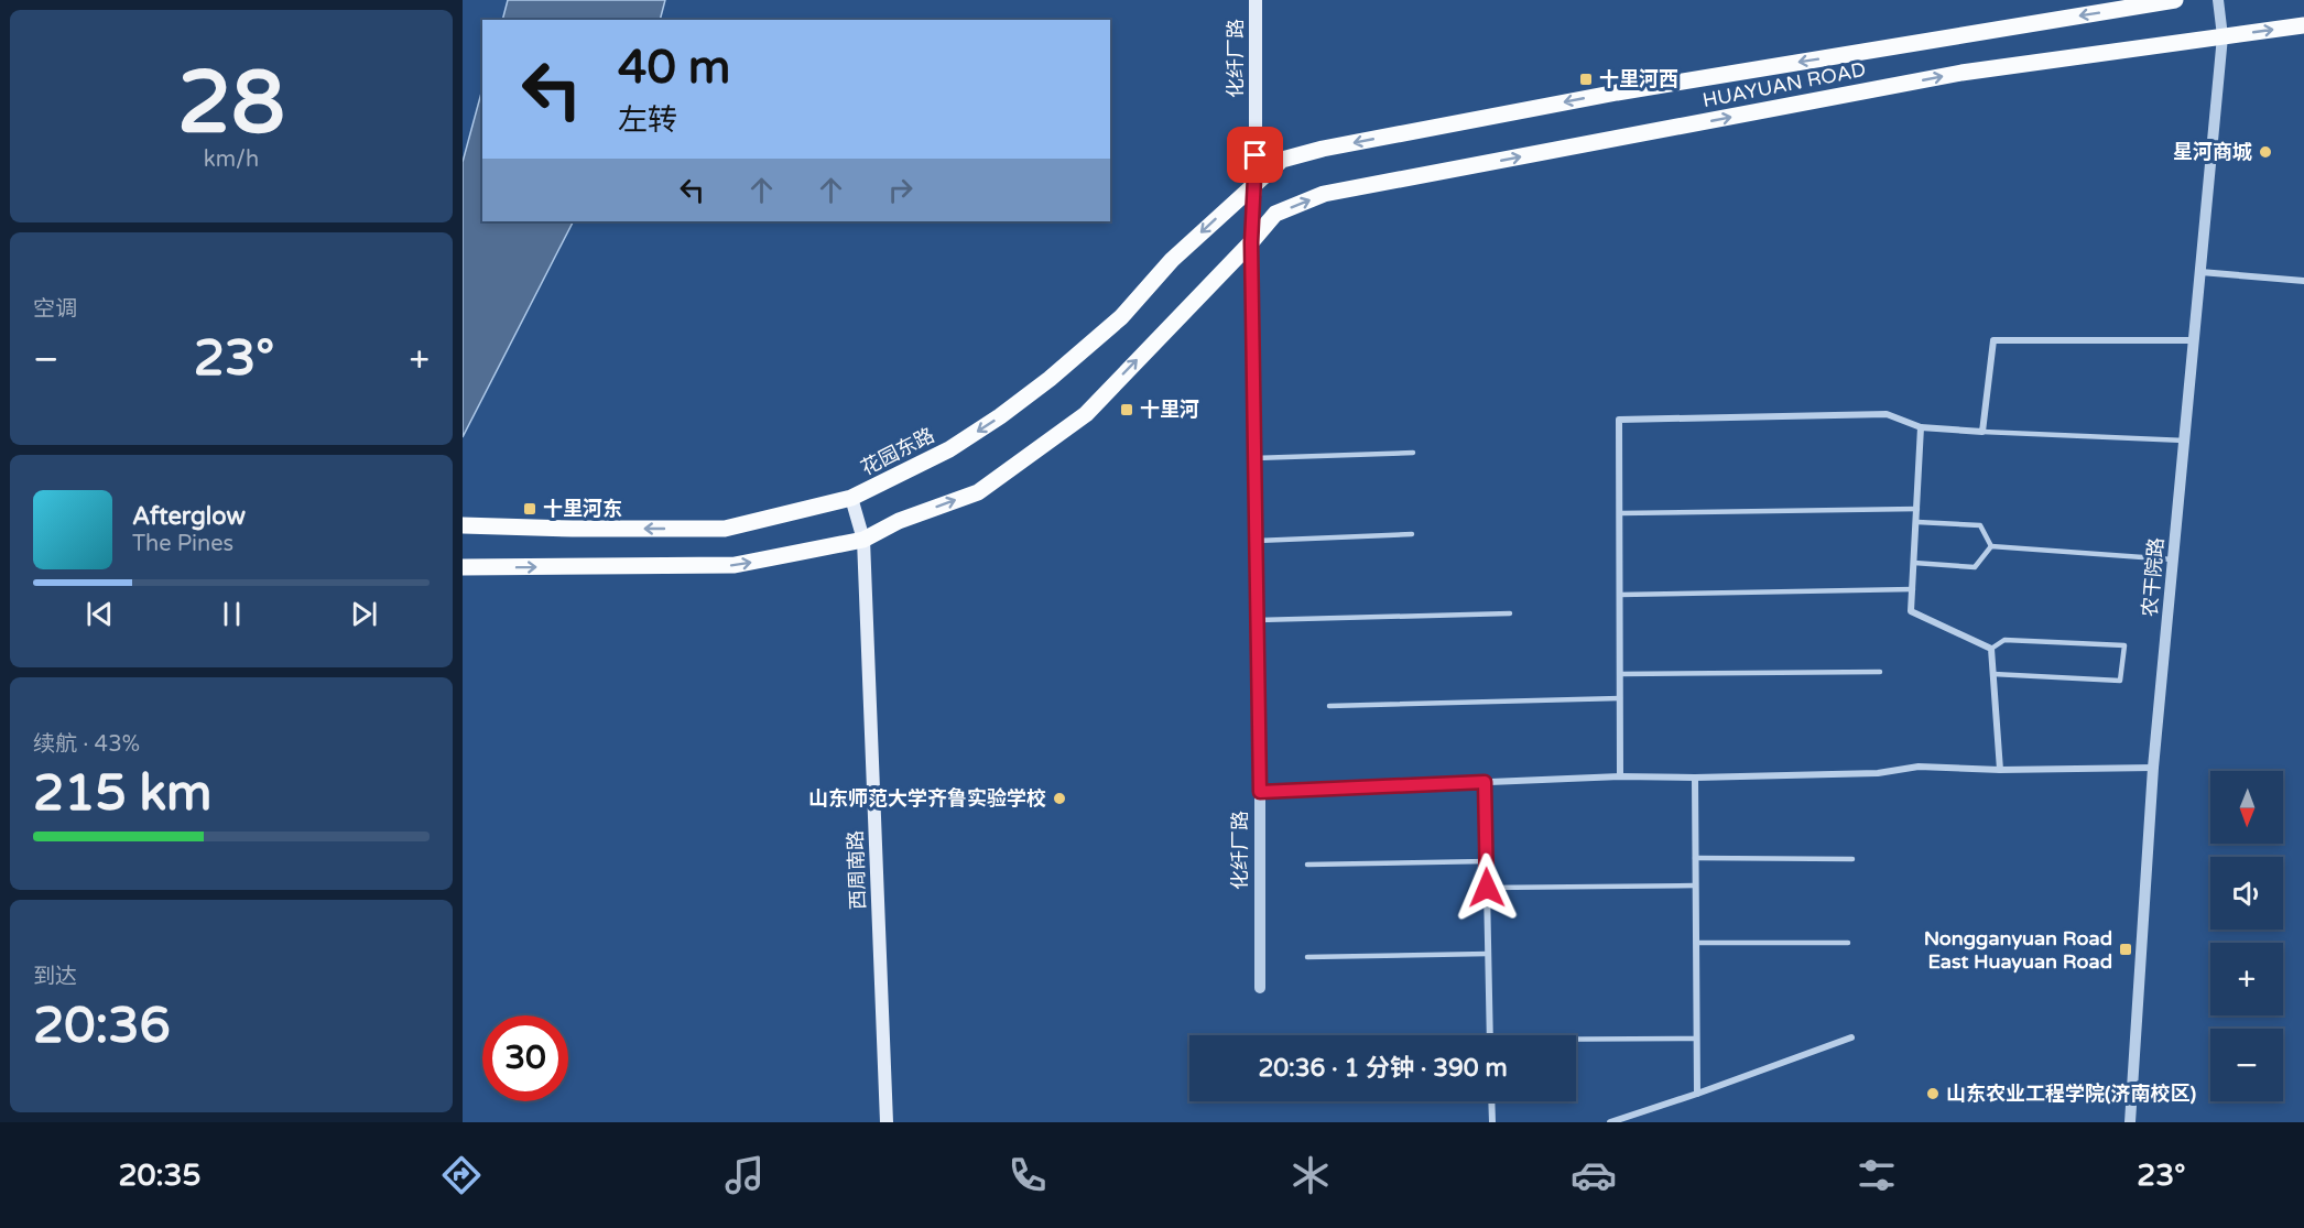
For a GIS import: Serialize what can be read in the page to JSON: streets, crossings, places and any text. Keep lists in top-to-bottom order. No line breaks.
{"streets":{"main road":["化纤厂路","HUAYUAN ROAD","花园东路","西周南路"],"street":["农干院路"]},"crossings":[["化纤厂路","HUAYUAN ROAD"],["化纤厂路","花园东路"],["HUAYUAN ROAD","花园东路"],["HUAYUAN ROAD","农干院路"],["花园东路","西周南路"]],"places":{"transit":["十里河西","十里河","十里河东","Nongganyuan Road East Huayuan Road"],"other":["星河商城","山东师范大学齐鲁实验学校","山东农业工程学院(济南校区)"]},"north":"bottom","page":{"tile":[["28","km/h"],"空调",["续航 · 43%","215 km"],["到达","20:36"]],"turn":["40 m","左转"],"heat":["−","23°","+"],"song":["Afterglow","The Pines"],"map_buttons":["+","−"],"limit":"30","trip":"20:36 · 1 分钟 · 390 m","tabs":["20:35","23°"]}}
